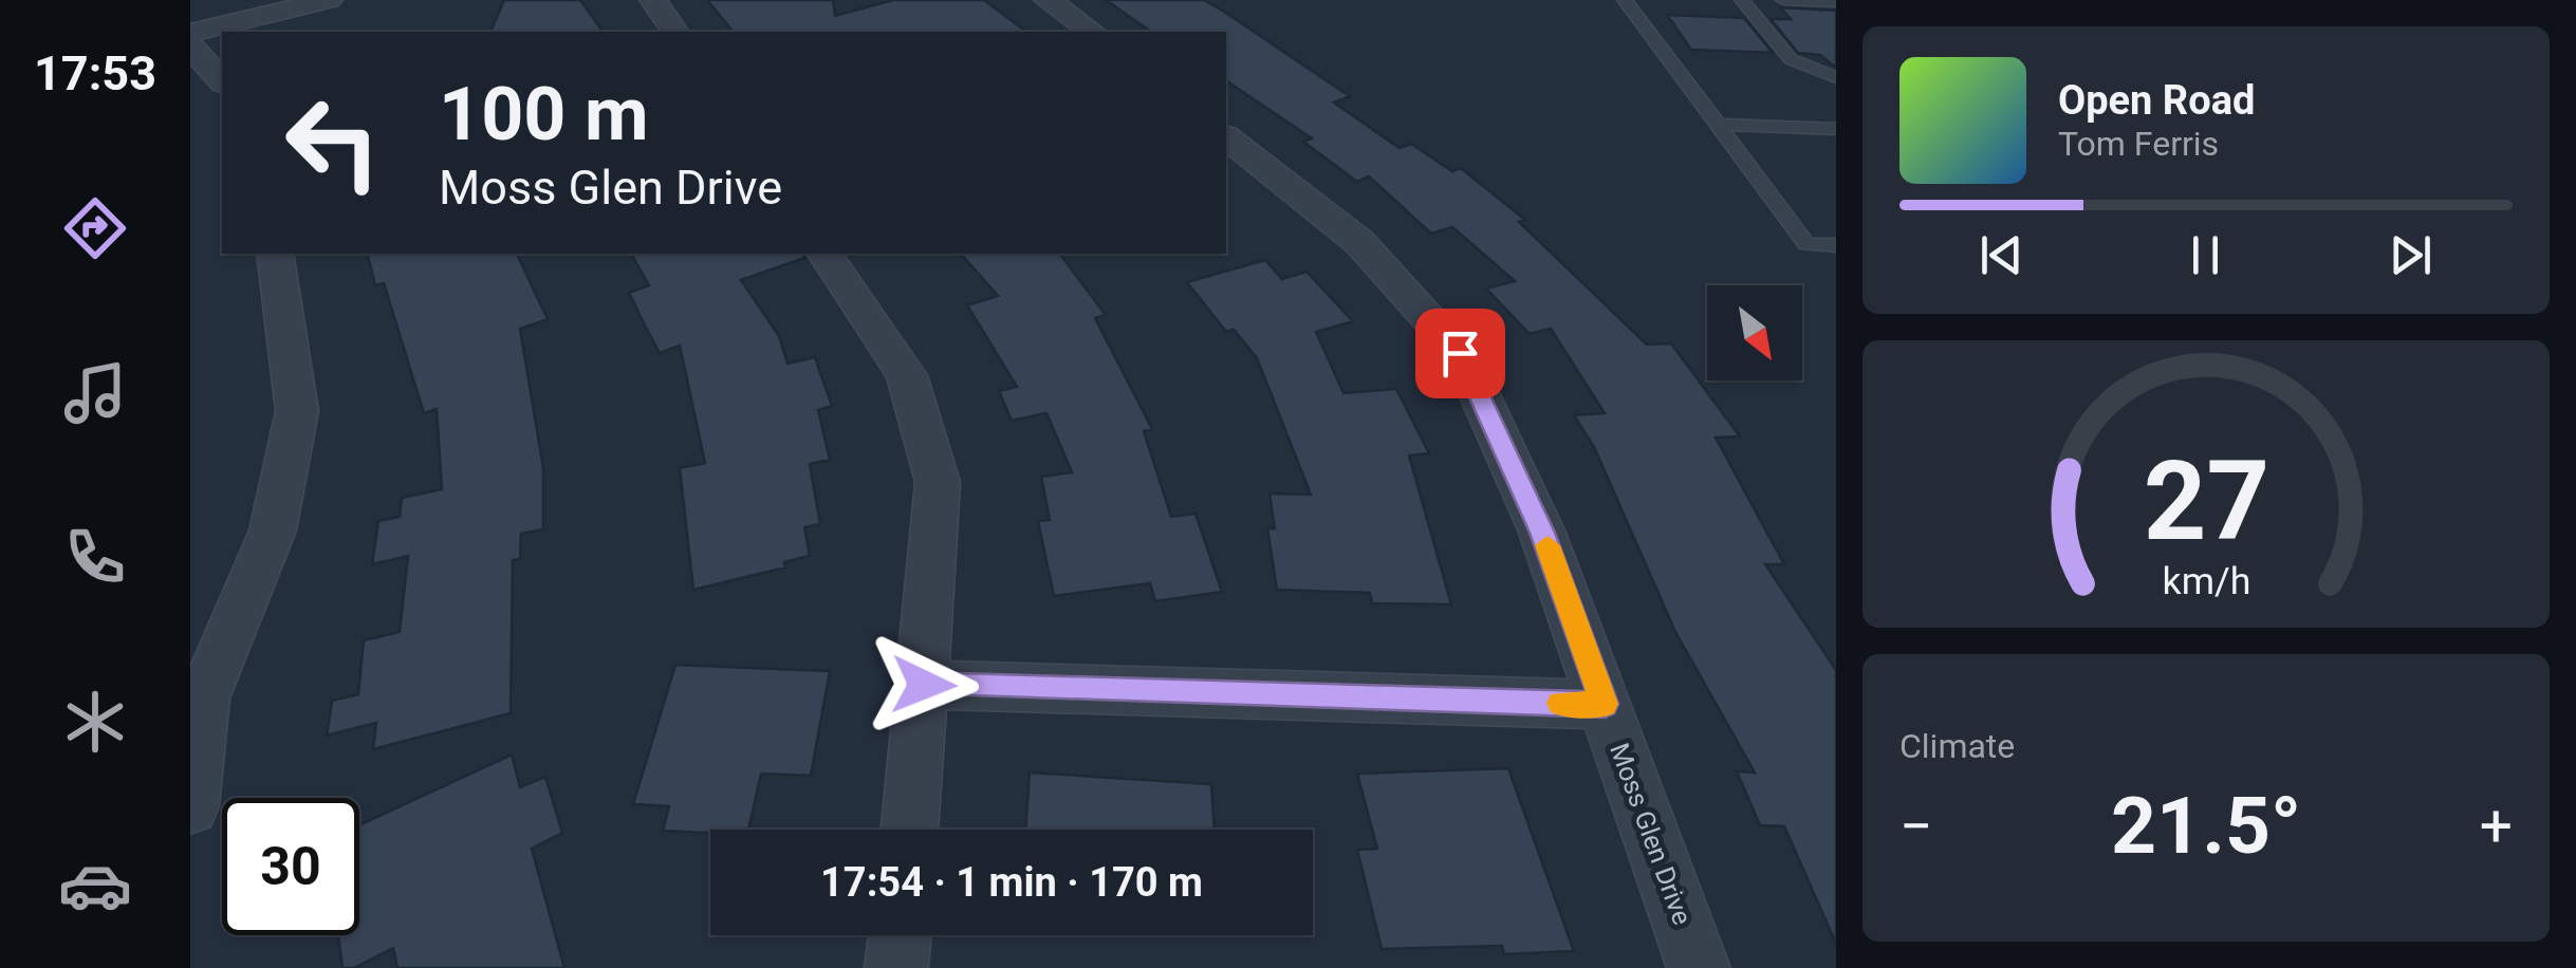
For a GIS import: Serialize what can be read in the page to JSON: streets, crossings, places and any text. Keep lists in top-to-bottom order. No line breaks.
{"streets":{"street":["Moss Glen Drive"]},"north":"bottom right","page":{"tabs":"17:53","turn":["100 m","Moss Glen Drive"],"song":["Open Road","Tom Ferris"],"tile":"Climate","heat":["−","21.5°","+"],"limit":"30","trip":"17:54 · 1 min · 170 m","gauge":["27","km/h"]}}
